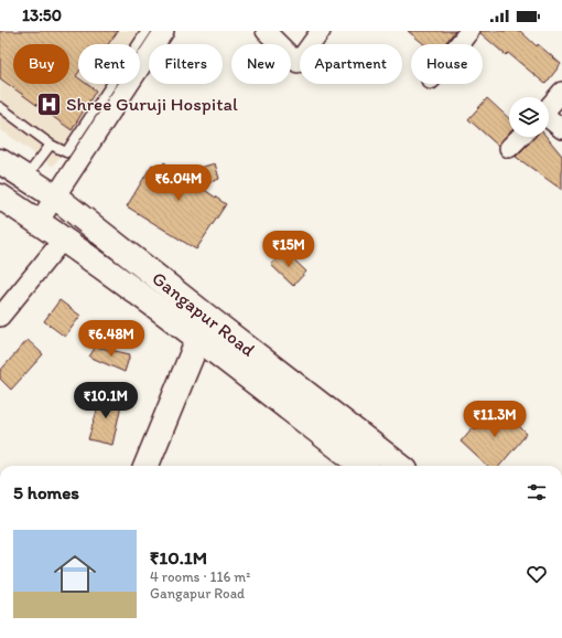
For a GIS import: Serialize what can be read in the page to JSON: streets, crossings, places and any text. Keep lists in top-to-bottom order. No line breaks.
{"streets":{"main road":["Gangapur Road"]},"places":{"hospital":["Shree Guruji Hospital"]},"page":{"status":"13:50","chip":["Buy","Rent","Filters","New","Apartment","House"],"price":["₹6.04M","₹15M","₹6.48M","₹10.1M","₹11.3M"],"heading":"5 homes","list":[{"name":"₹10.1M","note":"4 rooms · 116 m² · Gangapur Road"}]}}
